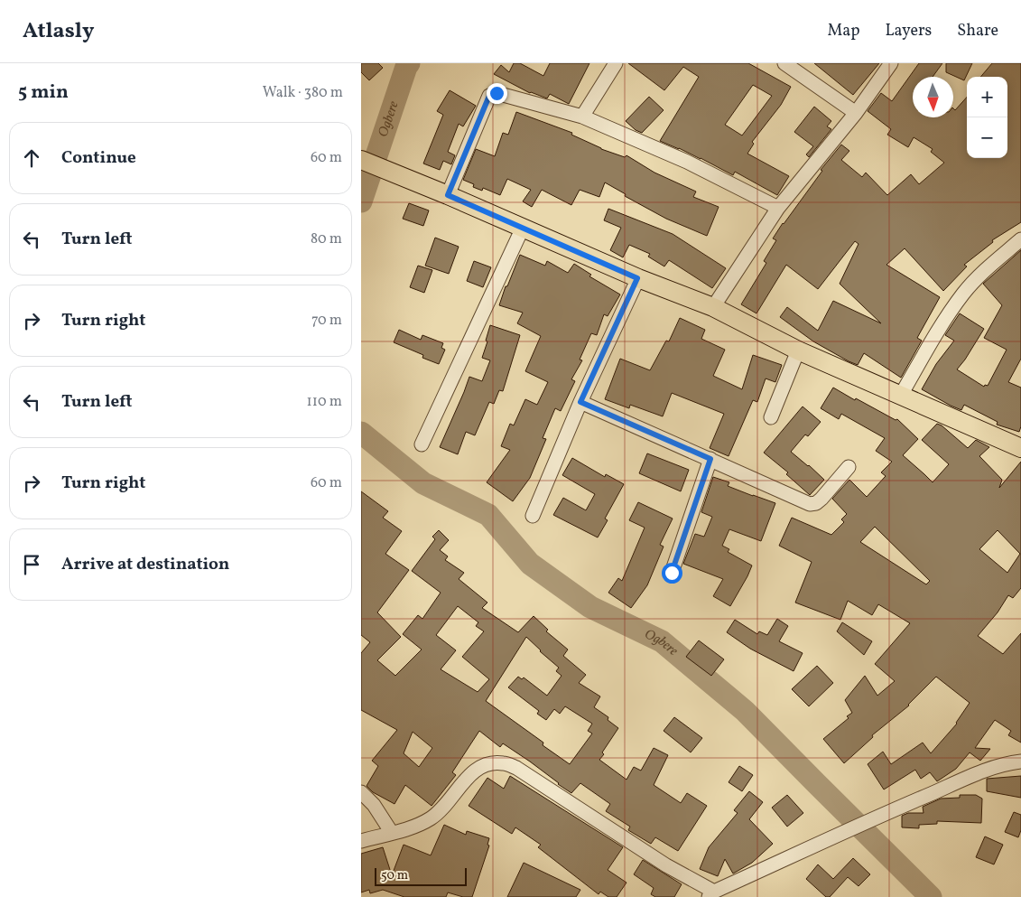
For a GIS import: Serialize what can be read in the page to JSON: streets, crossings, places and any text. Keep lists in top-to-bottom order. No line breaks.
{"water":["Ogbere"],"scale_bar":"50 m","north":"bottom","page":{"header":"Atlasly","nav":["Map","Layers","Share"],"heading":["5 min","Walk · 380 m"],"map_buttons":["+","−"],"list":[["Continue","60 m"],["Turn left","80 m"],["Turn right","70 m"],["Turn left","110 m"],["Turn right","60 m"],"Arrive at destination"],"scale":"50 m"}}
